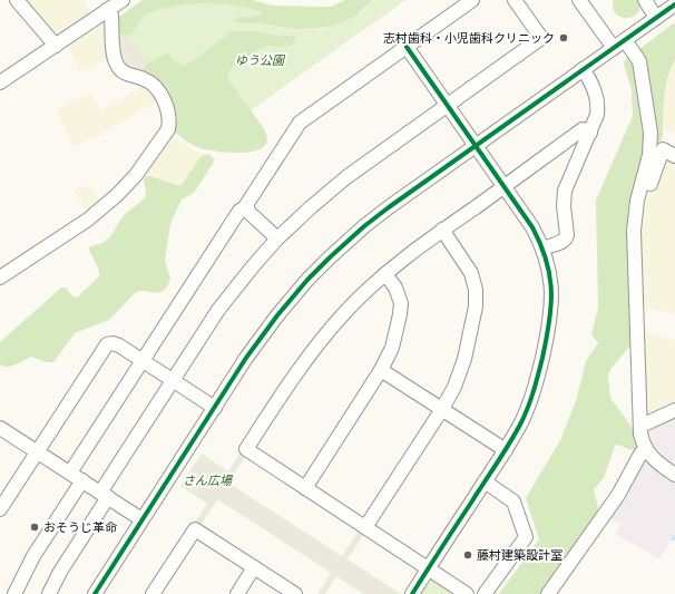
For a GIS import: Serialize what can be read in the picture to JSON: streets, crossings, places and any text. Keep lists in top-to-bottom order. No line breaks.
{"parks":["ゆう公園","さん広場"],"places":["志村歯科・小児歯科クリニック","おそうじ革命","藤村建築設計室"]}
